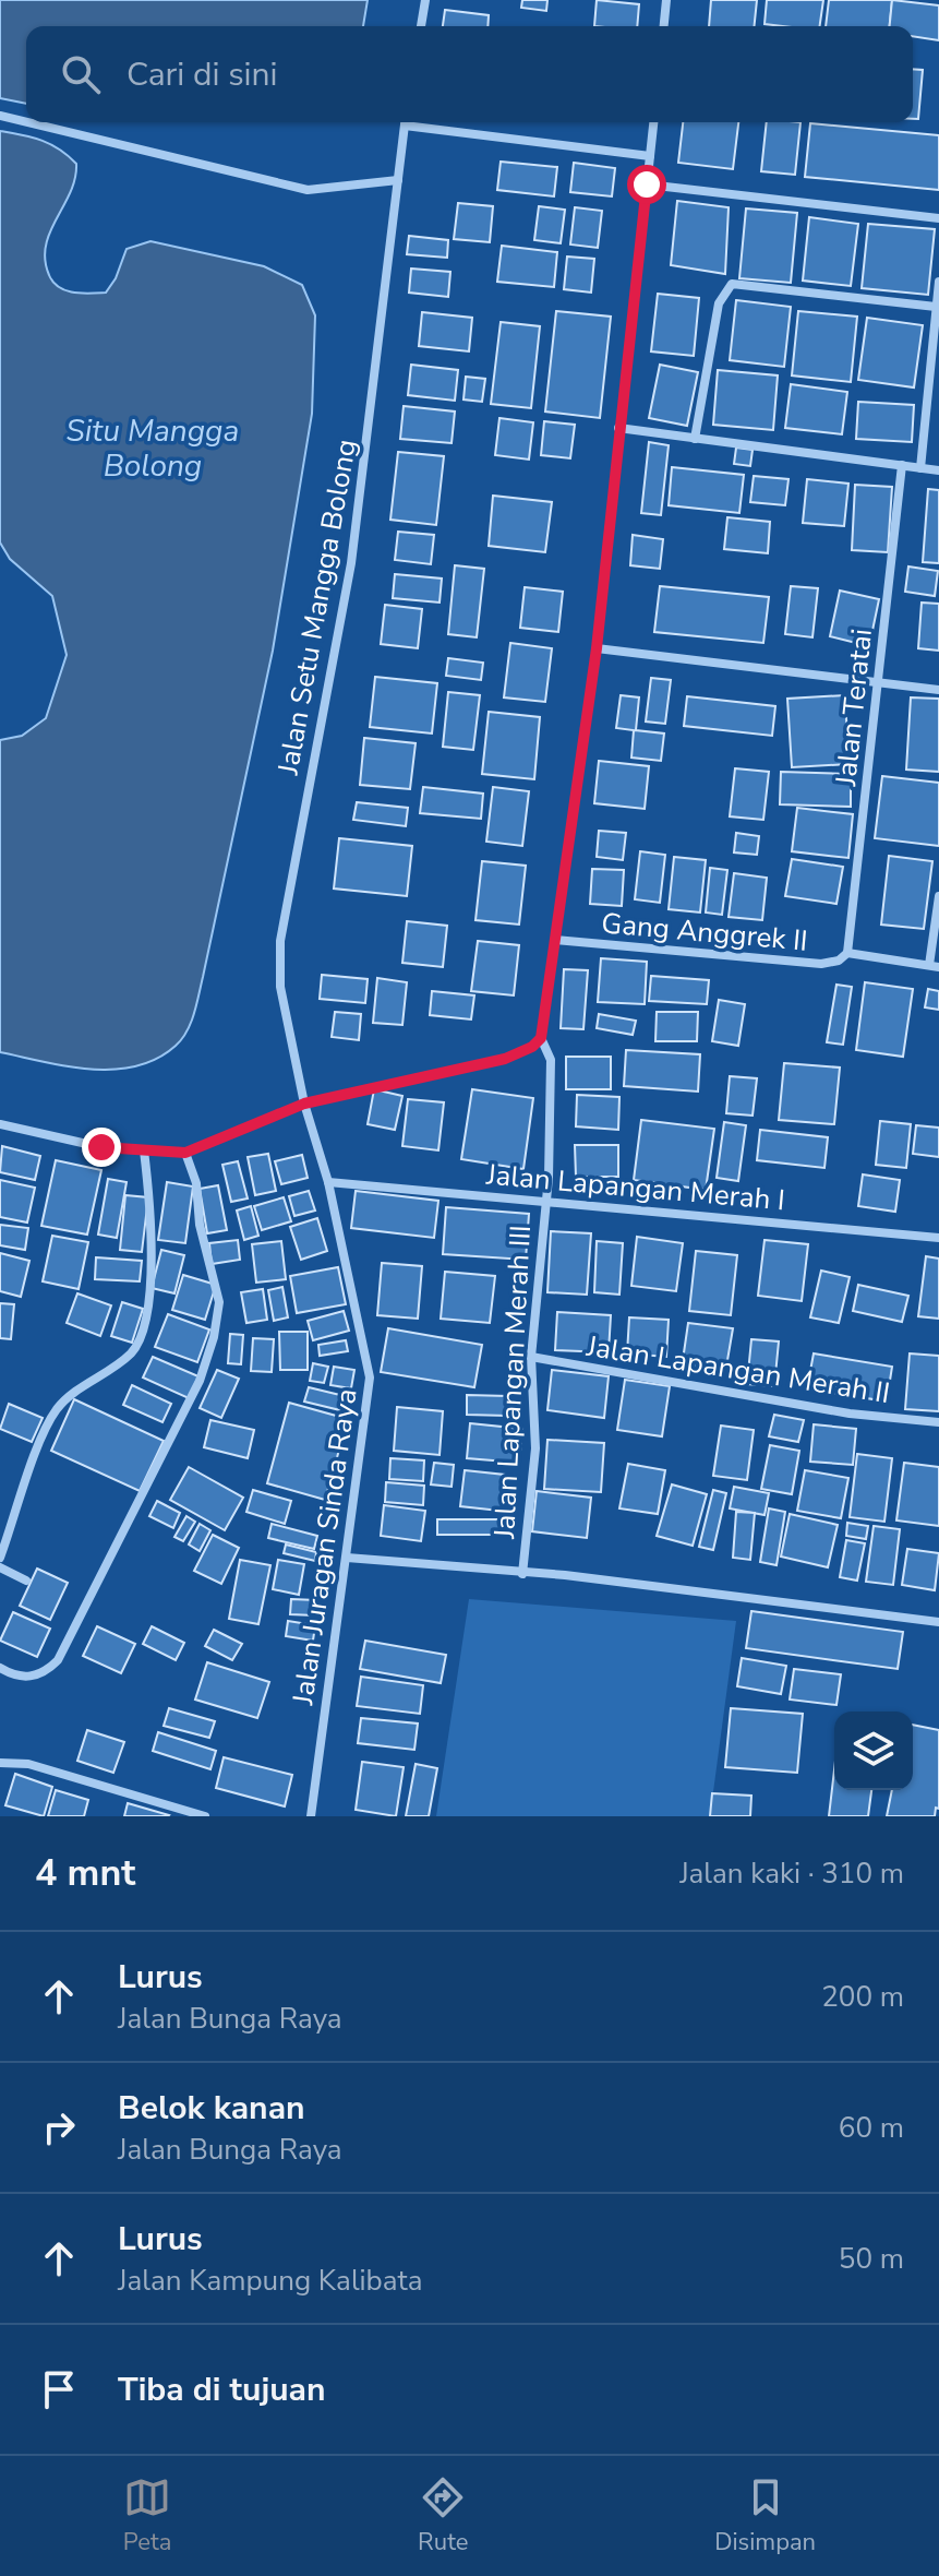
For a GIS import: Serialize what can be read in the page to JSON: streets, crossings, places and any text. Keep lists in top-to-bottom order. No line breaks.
{"streets":{"street":["Jalan Setu Mangga Bolong","Jalan Teratai","Gang Anggrek II","Jalan Lapangan Merah I","Jalan Lapangan Merah II","Jalan Lapangan Merah III","Jalan Juragan Sinda Raya"]},"crossings":[["Jalan Setu Mangga Bolong","Jalan Lapangan Merah I"],["Jalan Setu Mangga Bolong","Jalan Juragan Sinda Raya"],["Jalan Teratai","Gang Anggrek II"],["Jalan Lapangan Merah I","Jalan Lapangan Merah III"],["Jalan Lapangan Merah I","Jalan Juragan Sinda Raya"],["Jalan Lapangan Merah II","Jalan Lapangan Merah III"],["Jalan Lapangan Merah III","Jalan Juragan Sinda Raya"]],"water":["Situ Mangga Bolong"],"page":{"search":"Cari di sini","heading":["4 mnt","Jalan kaki · 310 m"],"list":[["Lurus","Jalan Bunga Raya","200 m"],["Belok kanan","Jalan Bunga Raya","60 m"],["Lurus","Jalan Kampung Kalibata","50 m"],"Tiba di tujuan"],"nav":["Peta","Rute","Disimpan"]}}
